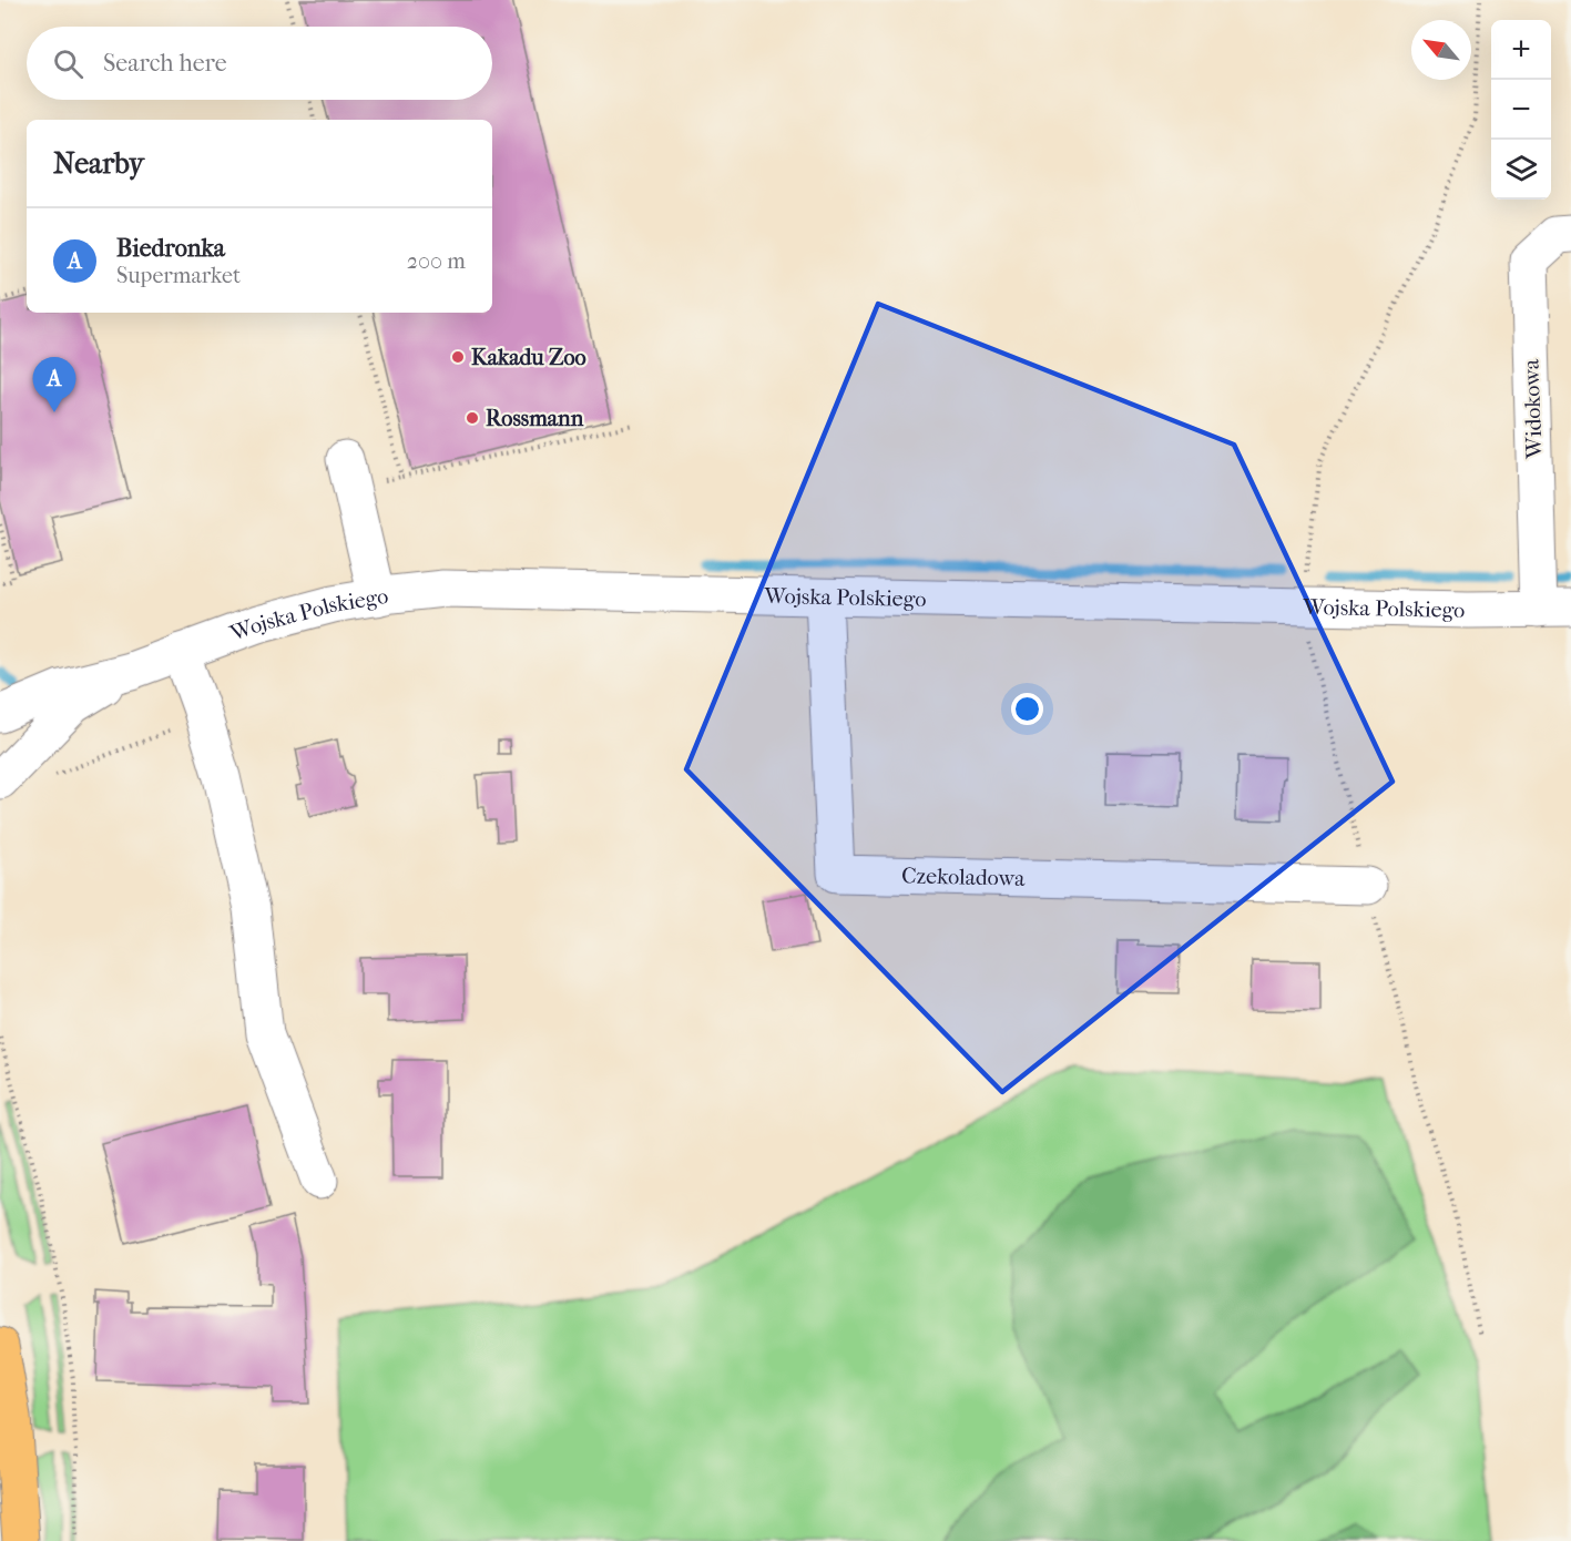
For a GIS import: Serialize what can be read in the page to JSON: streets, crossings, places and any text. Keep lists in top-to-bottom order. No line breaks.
{"streets":{"street":["Widokowa","Wojska Polskiego","Czekoladowa"]},"crossings":[["Widokowa","Wojska Polskiego"],["Wojska Polskiego","Czekoladowa"]],"places":["Kakadu Zoo","Rossmann"],"north":"top left","page":{"map_buttons":["+","−"],"search":"Search here","heading":"Nearby","list":[{"mark":"A","name":"Biedronka","note":"Supermarket","value":"200 m"}],"pins":"A"}}
